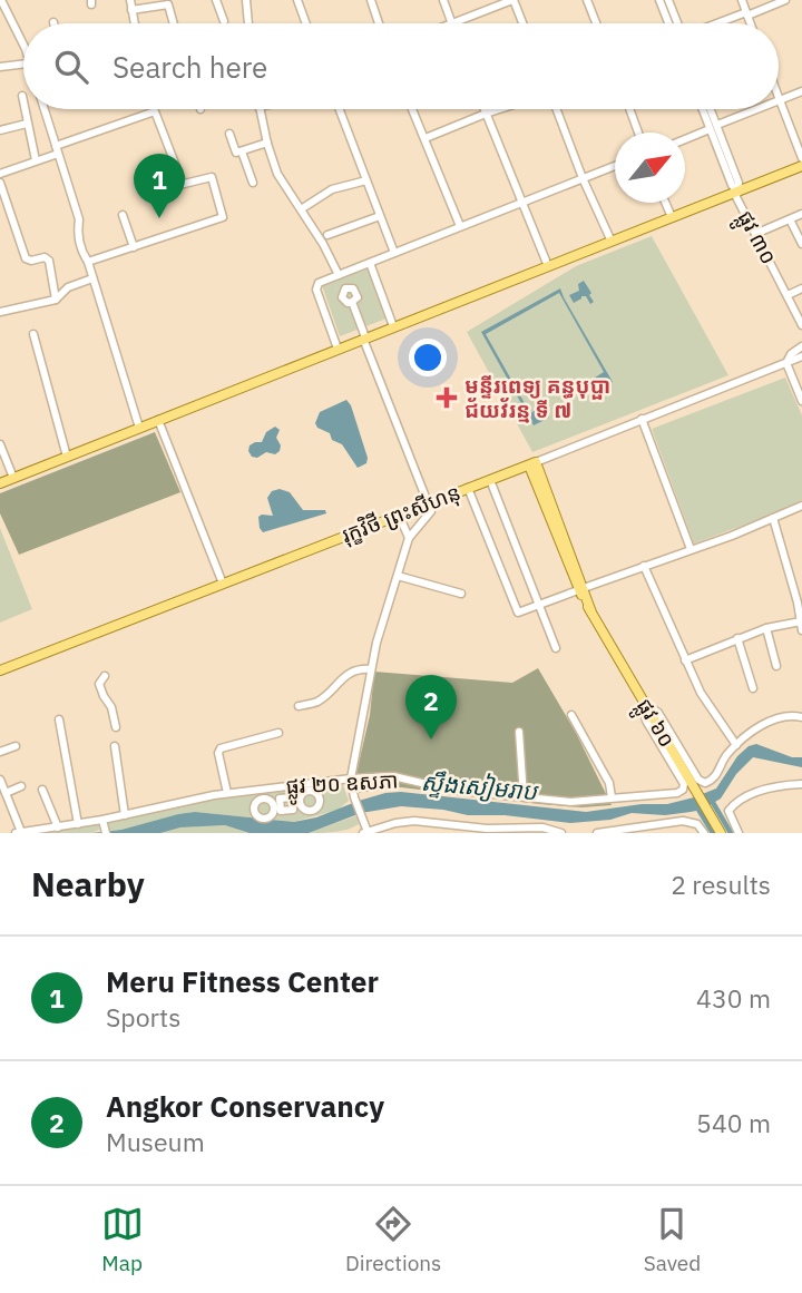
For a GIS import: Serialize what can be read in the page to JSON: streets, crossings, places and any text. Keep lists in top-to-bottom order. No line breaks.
{"streets":{"main road":["រុក្ខវិថី ព្រះសីហនុ","ផ្លូវ ៦០"],"street":["ផ្លូវ ៣០","ផ្លូវ ២០ ឧសភា"]},"crossings":[["រុក្ខវិថី ព្រះសីហនុ","ផ្លូវ ៦០"],["ផ្លូវ ៦០","ផ្លូវ ២០ ឧសភា"]],"water":["ស្ទឹងសៀមរាប"],"places":{"health":["មន្ទីរពេទ្យ គន្ធបុប្ផា ជ័យវ័រន្ម ទី ៧"]},"north":"top right","page":{"search":"Search here","pins":["1","2"],"heading":["Nearby","2 results"],"list":[{"mark":"1","name":"Meru Fitness Center","note":"Sports","value":"430 m"},{"mark":"2","name":"Angkor Conservancy","note":"Museum","value":"540 m"}],"nav":["Map","Directions","Saved"]}}
